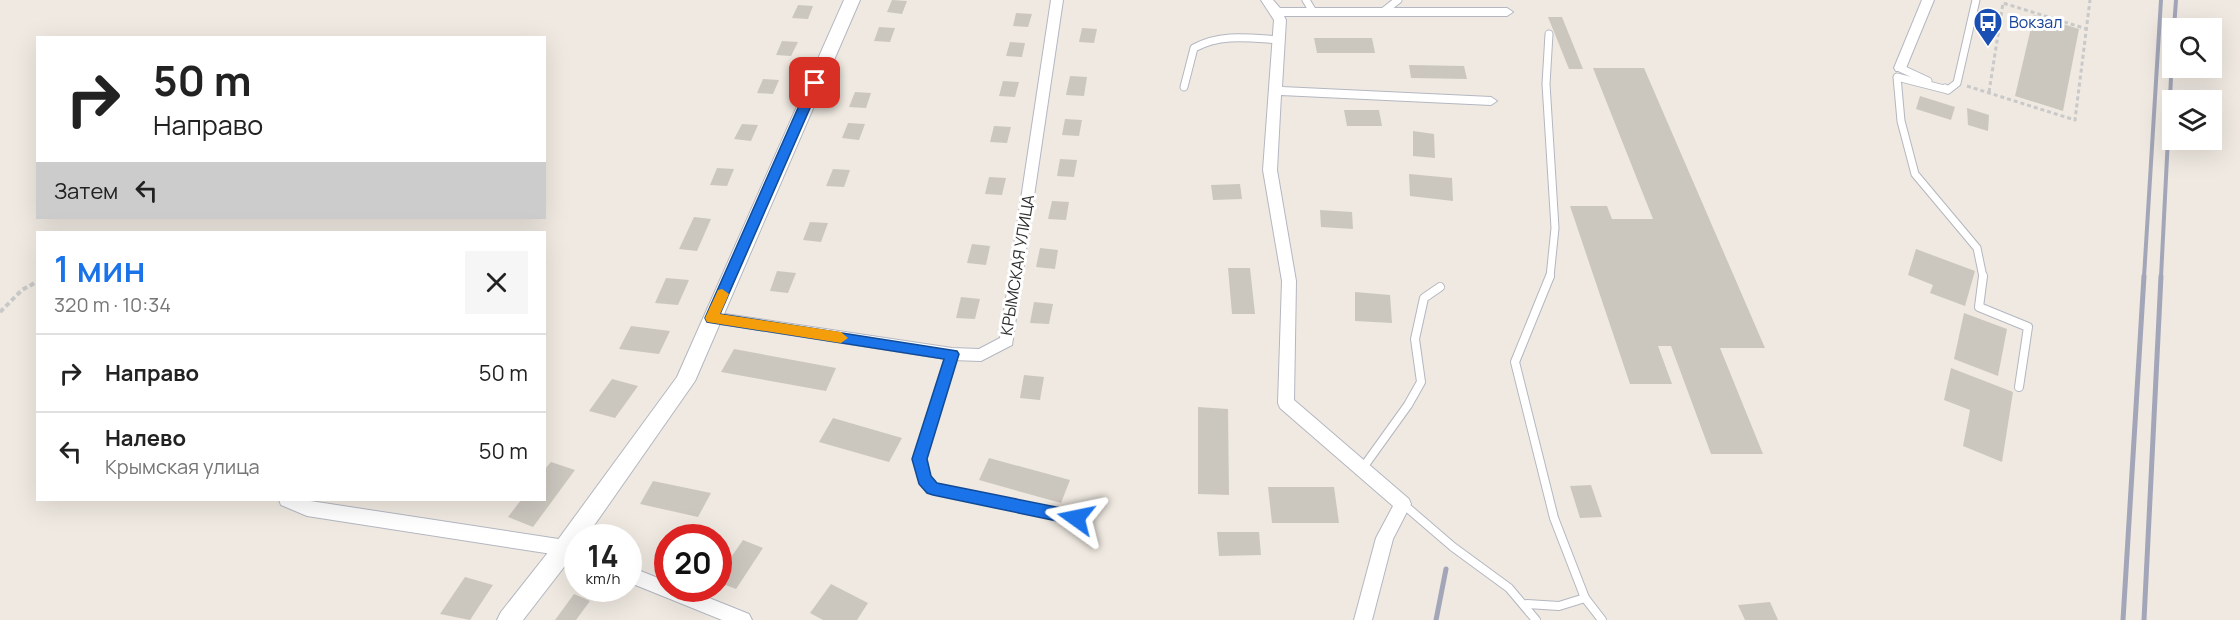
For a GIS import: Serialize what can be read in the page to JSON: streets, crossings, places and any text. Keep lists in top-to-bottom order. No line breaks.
{"streets":{"street":["КРЫМСКАЯ УЛИЦА"]},"places":{"bus stop":["Вокзал"]},"page":{"turn":["50 m","Направо"],"then":"Затем","heading":["1 мин","320 m · 10:34"],"list":[{"name":"Направо","value":"50 m"},{"name":"Налево","note":"Крымская улица","value":"50 m"}],"speed":"14 km/h","limit":"20"}}
